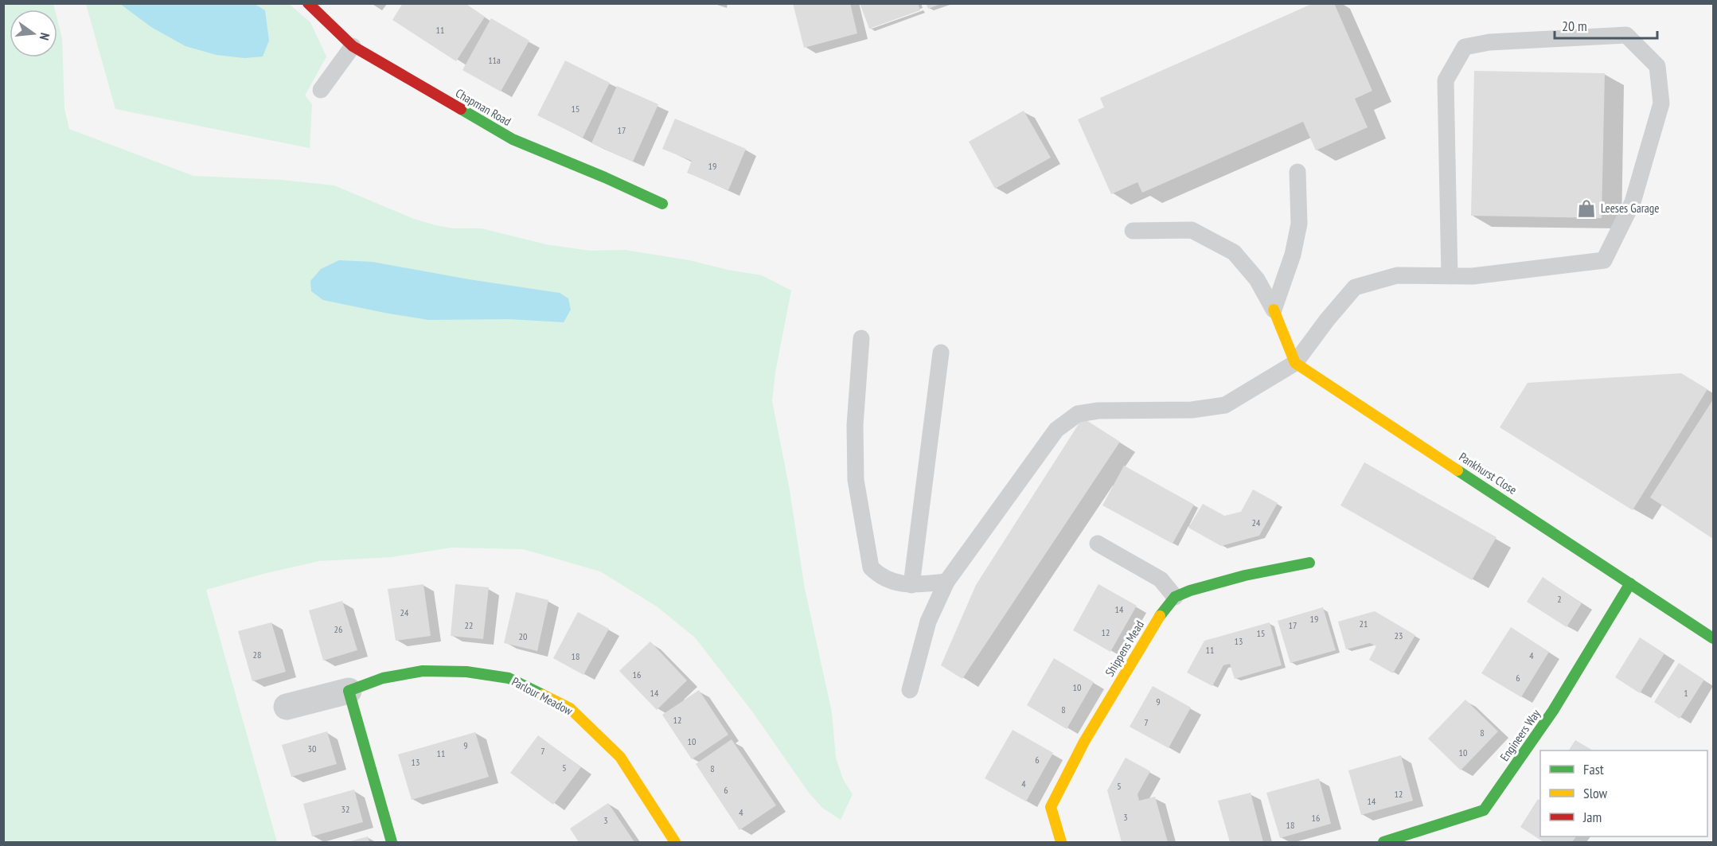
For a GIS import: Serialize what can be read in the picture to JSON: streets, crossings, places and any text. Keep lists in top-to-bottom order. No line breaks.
{"streets":{"street":["Chapman Road","Pankhurst Close","Shippens Mead","Parlour Meadow","Engineers Way"]},"crossings":[["Pankhurst Close","Engineers Way"]],"places":{"shop":["Leeses Garage"]},"house_numbers":["11","11a","15","17","19","24","2","14","24","19","21","22","17","26","12","15","23","20","13","11","28","4","18","16","6","10","14","1","9","8","12","7","8","10","9","30","7","10","11","6","13","5","8","4","5","6","12","14","32","4","3","16","3","18"],"legend":["Fast","Slow","Jam"],"scale_bar":"20 m","north":"right"}
